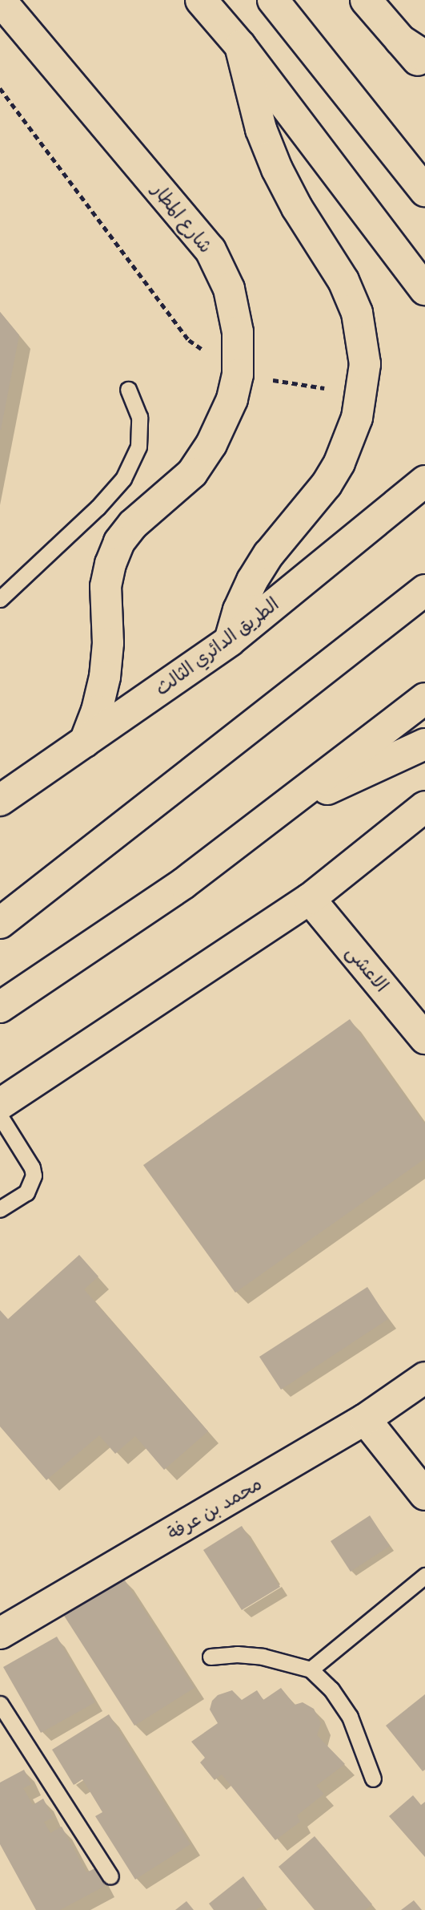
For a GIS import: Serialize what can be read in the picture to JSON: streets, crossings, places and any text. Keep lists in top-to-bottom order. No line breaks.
{"streets":{"main road":["شارع المطار","الطريق الدائري الثالث","الاعشى","محمد بن عرفة"]},"crossings":[["شارع المطار","الطريق الدائري الثالث"]]}
